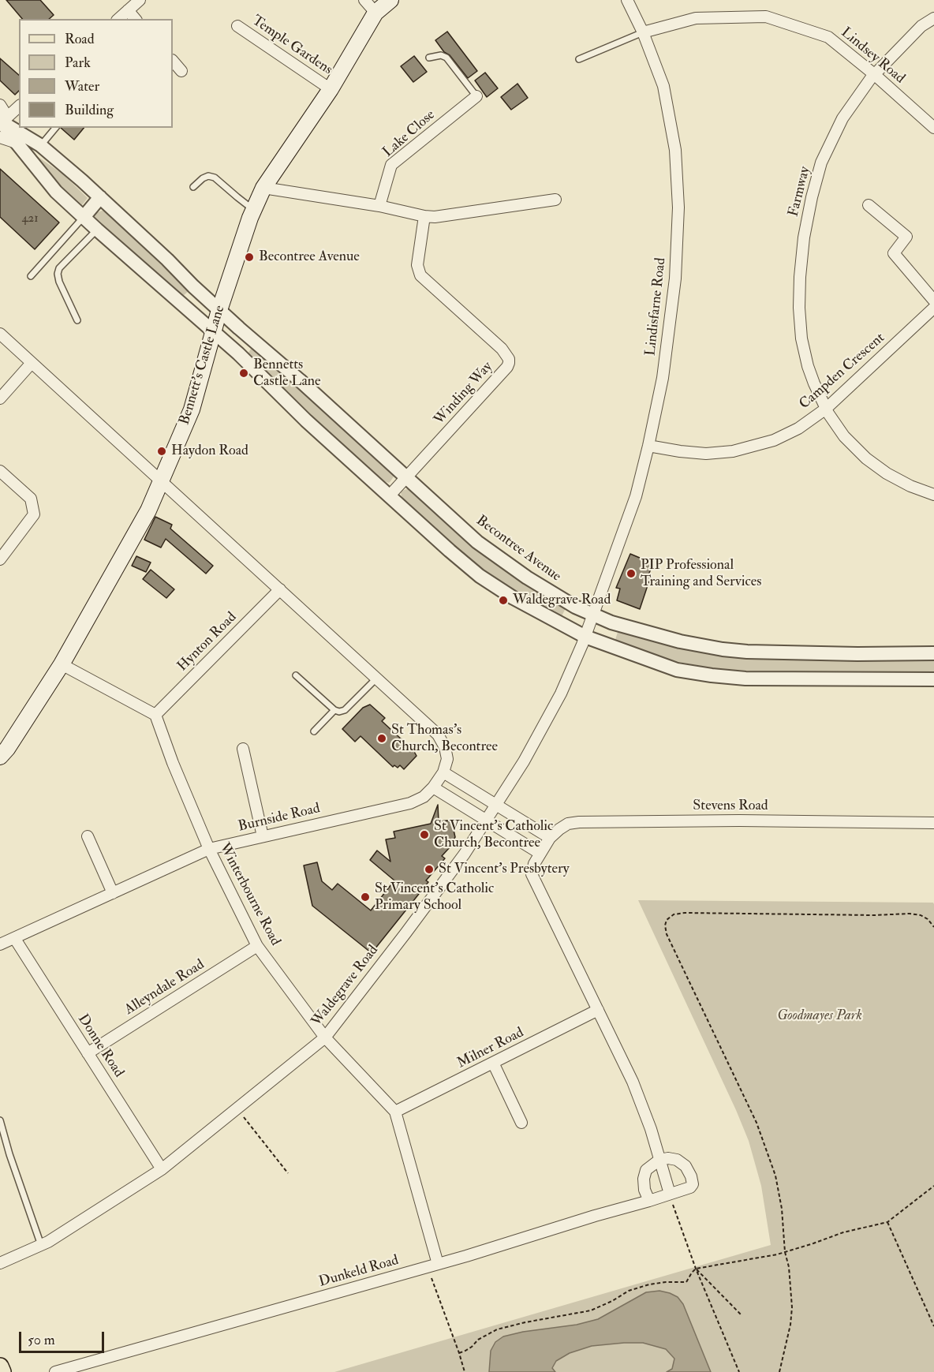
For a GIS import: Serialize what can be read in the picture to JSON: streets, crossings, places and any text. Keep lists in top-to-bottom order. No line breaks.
{"streets":{"main road":["Bennett's Castle Lane"],"street":["Temple Gardens","Lindsey Road","Lake Close","Farmway","Lindisfarne Road","Campden Crescent","Winding Way","Becontree Avenue","Hynton Road","Stevens Road","Burnside Road","Winterbourne Road","Waldegrave Road","Alleyndale Road","Donne Road","Milner Road","Dunkeld Road"]},"crossings":[["Temple Gardens","Bennett's Castle Lane"],["Lindsey Road","Farmway"],["Lindsey Road","Lindisfarne Road"],["Farmway","Campden Crescent"],["Lindisfarne Road","Campden Crescent"],["Lindisfarne Road","Becontree Avenue"],["Lindisfarne Road","Waldegrave Road"],["Bennett's Castle Lane","Becontree Avenue"],["Winding Way","Becontree Avenue"],["Becontree Avenue","Waldegrave Road"],["Hynton Road","Winterbourne Road"],["Stevens Road","Milner Road"],["Stevens Road","Dunkeld Road"],["Burnside Road","Winterbourne Road"],["Burnside Road","Donne Road"],["Winterbourne Road","Waldegrave Road"],["Winterbourne Road","Alleyndale Road"],["Winterbourne Road","Milner Road"],["Winterbourne Road","Dunkeld Road"],["Waldegrave Road","Donne Road"],["Alleyndale Road","Donne Road"]],"parks":["Goodmayes Park"],"places":["Becontree Avenue","Bennetts Castle Lane","Haydon Road","PIP Professional Training and Services","Waldegrave Road","St Thomas's Church, Becontree","St Vincent's Catholic Church, Becontree","St Vincent's Presbytery","St Vincent's Catholic Primary School"],"house_numbers":["421"],"legend":["Road","Park","Water","Building"],"scale_bar":"50 m"}
